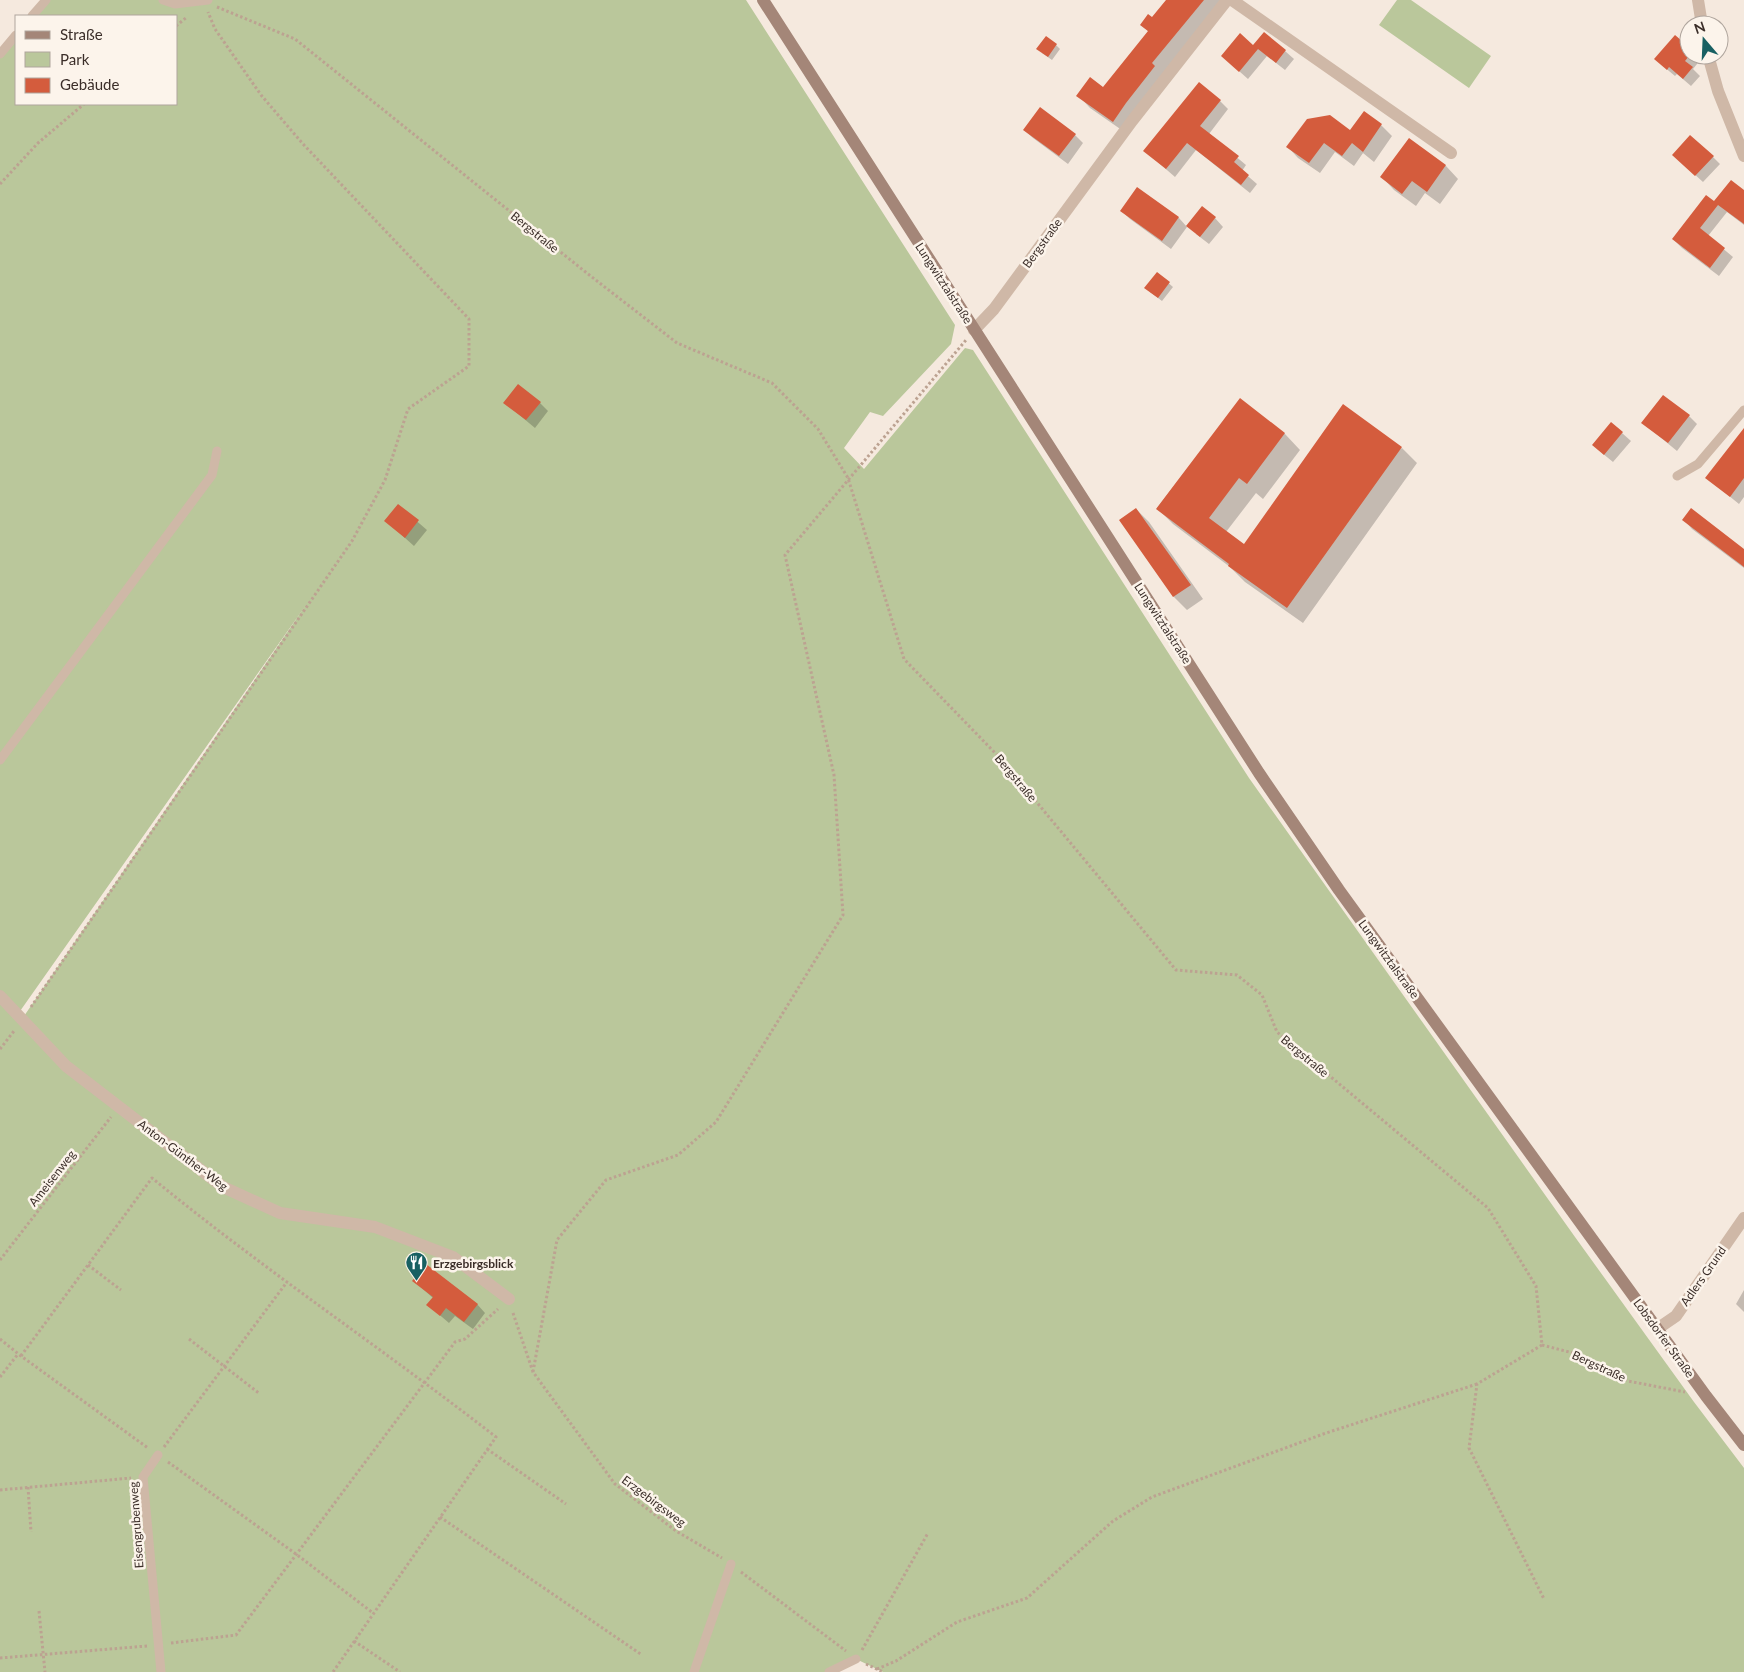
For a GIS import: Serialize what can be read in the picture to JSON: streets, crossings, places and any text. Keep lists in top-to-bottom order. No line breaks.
{"streets":{"main road":["Lungwitztalstraße","Lobsdorfer Straße"],"street":["Bergstraße","Anton-Günther-Weg","Adlers Grund"],"lane":["Eisengrubenweg"],"path":["Ameisenweg","Erzgebirgsweg"]},"crossings":[["Bergstraße","Lungwitztalstraße"],["Bergstraße","Lobsdorfer Straße"],["Lungwitztalstraße","Lobsdorfer Straße"],["Anton-Günther-Weg","Ameisenweg"],["Anton-Günther-Weg","Erzgebirgsweg"],["Adlers Grund","Lobsdorfer Straße"]],"places":{"restaurant":["Erzgebirgsblick"]},"legend":["Straße","Park","Gebäude"],"north":"top"}
